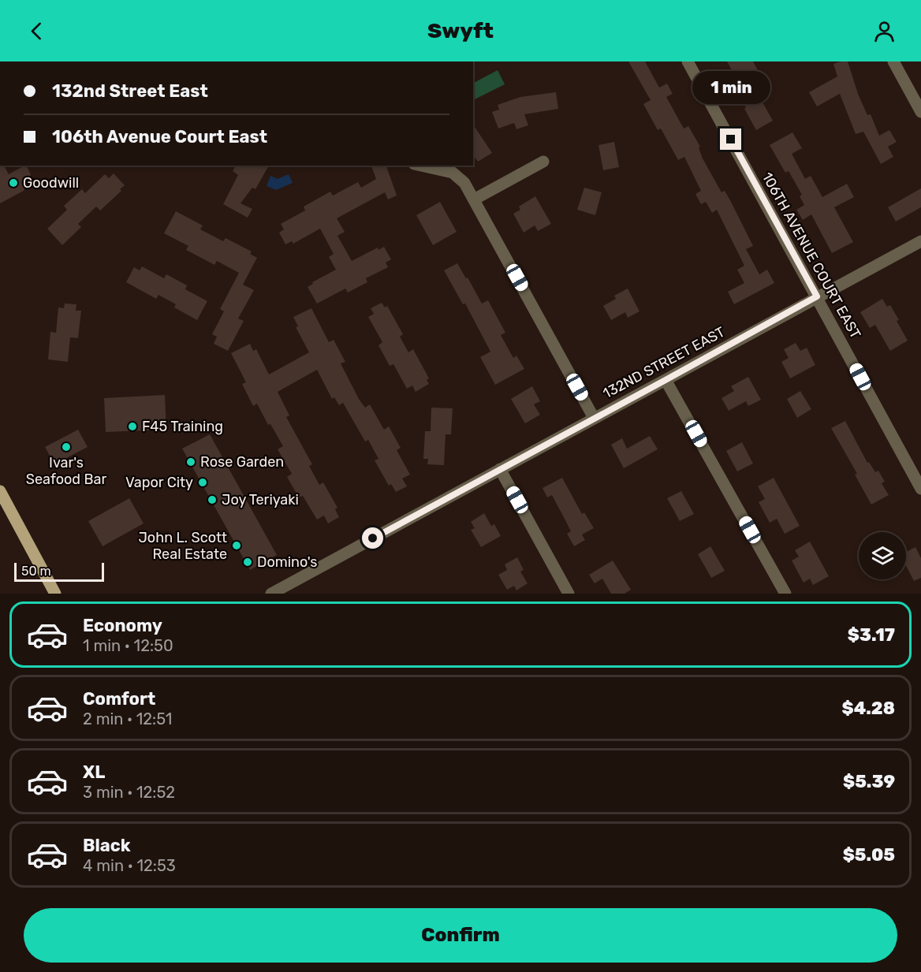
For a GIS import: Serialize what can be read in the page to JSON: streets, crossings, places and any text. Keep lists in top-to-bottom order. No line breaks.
{"streets":{"street":["106TH AVENUE COURT EAST","132ND STREET EAST"]},"crossings":[["106TH AVENUE COURT EAST","132ND STREET EAST"]],"places":["Goodwill","F45 Training","Ivar's Seafood Bar","Rose Garden","Vapor City","Joy Teriyaki","John L. Scott Real Estate","Domino's"],"scale_bar":"50 m","page":{"header":"Swyft","banner":["132nd Street East","106th Avenue Court East"],"bubble":"1 min","scale":"50 m","list":[{"name":"Economy","note":"1 min · 12:50","value":"$3.17"},{"name":"Comfort","note":"2 min · 12:51","value":"$4.28"},{"name":"XL","note":"3 min · 12:52","value":"$5.39"},{"name":"Black","note":"4 min · 12:53","value":"$5.05"}],"buttons":"Confirm"}}
